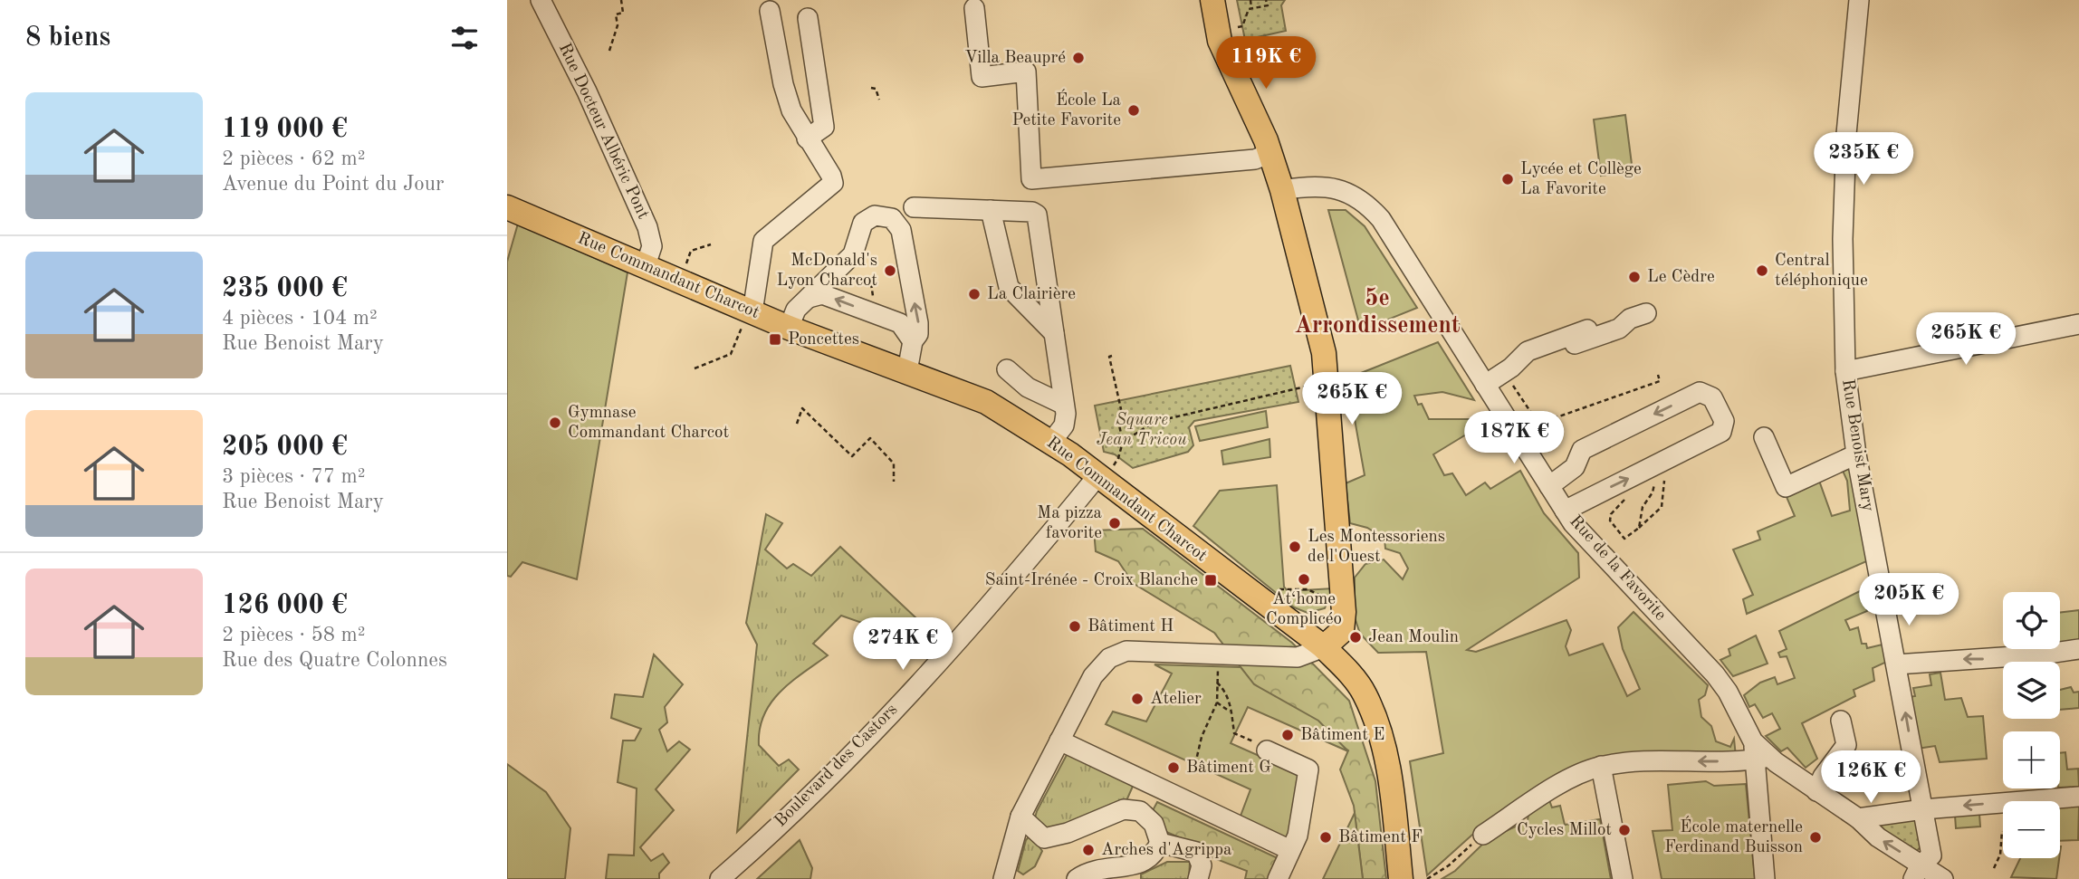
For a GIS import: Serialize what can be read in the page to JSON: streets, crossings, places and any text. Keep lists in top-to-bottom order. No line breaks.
{"streets":{"main road":["Rue Commandant Charcot"],"street":["Rue Docteur Albéric Pont","Rue Benoist Mary","Rue de la Favorite","Boulevard des Castors"]},"crossings":[["Rue Docteur Albéric Pont","Rue Commandant Charcot"],["Rue Commandant Charcot","Boulevard des Castors"],["Rue Benoist Mary","Rue de la Favorite"]],"districts":["5e Arrondissement"],"parks":["Square Jean Tricou"],"places":{"other":["Villa Beaupré","École La Petite Favorite","Lycée et Collège La Favorite","McDonald's Lyon Charcot","Central téléphonique","Le Cèdre","La Clairière","Gymnase Commandant Charcot","Ma pizza favorite","Les Montessoriens de l'Ouest","At‘home Complicéo","Bâtiment H","Jean Moulin","Atelier","Bâtiment E","Bâtiment G","Cycles Millot","Bâtiment F","École maternelle Ferdinand Buisson","Arches d'Agrippa"],"transit":["Poncettes","Saint-Irénée - Croix Blanche"]},"page":{"heading":"8 biens","price":["119K €","235K €","265K €","265K €","187K €","205K €","274K €","126K €"],"list":[{"name":"119 000 €","note":"2 pièces · 62 m² · Avenue du Point du Jour"},{"name":"235 000 €","note":"4 pièces · 104 m² · Rue Benoist Mary"},{"name":"205 000 €","note":"3 pièces · 77 m² · Rue Benoist Mary"},{"name":"126 000 €","note":"2 pièces · 58 m² · Rue des Quatre Colonnes"}],"map_buttons":["+","−"]}}
